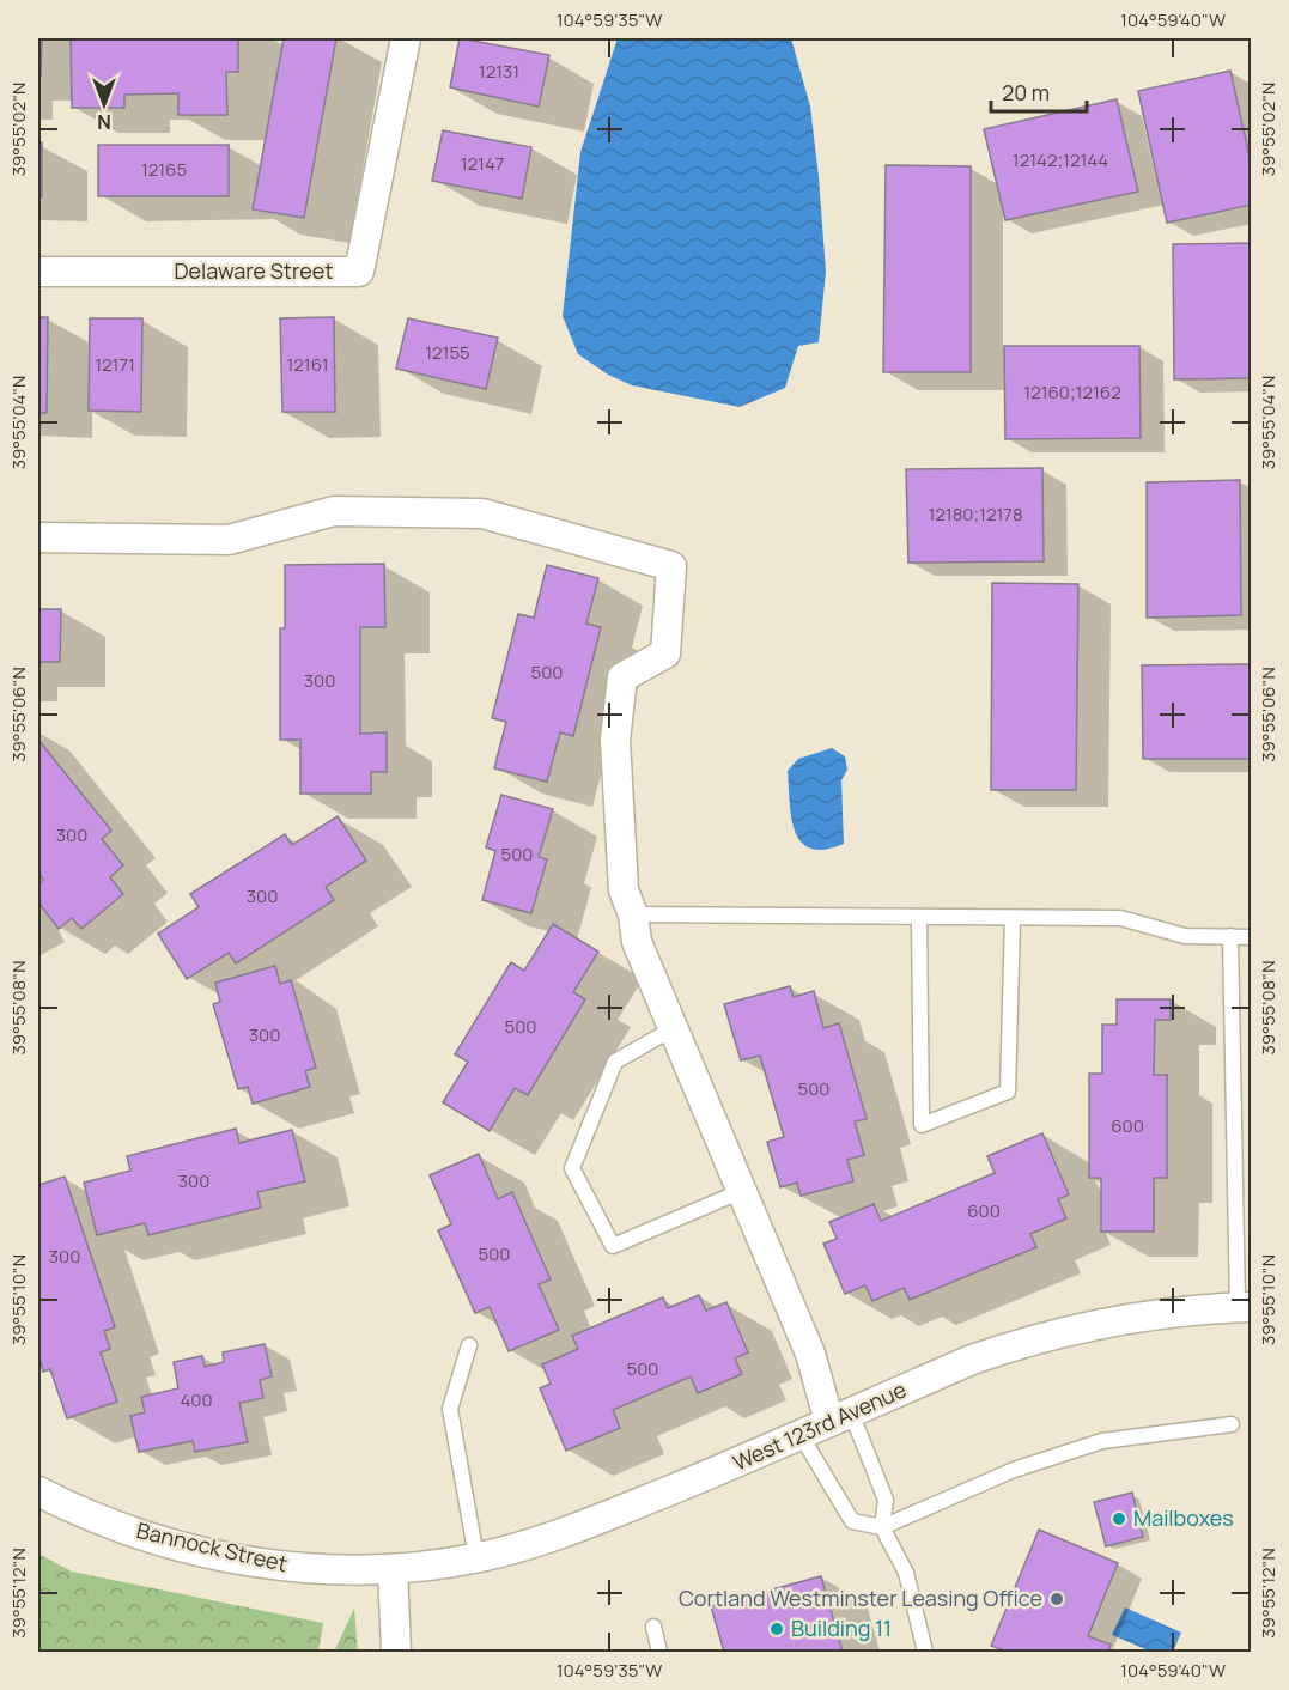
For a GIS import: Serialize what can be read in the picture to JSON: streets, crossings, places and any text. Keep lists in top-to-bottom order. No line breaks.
{"streets":{"street":["Delaware Street","West 123rd Avenue","Bannock Street"]},"crossings":[["West 123rd Avenue","Bannock Street"]],"places":["Mailboxes","Cortland Westminster Leasing Office","Building 11"],"house_numbers":["12131","12142;12144","12147","12165","12155","12171","12161","12160;12162","12180;12178","500","300","300","500","300","500","300","500","600","300","600","500","300","500","400"],"scale_bar":"20 m","north":"bottom","coordinates":["104°59'35\"W","104°59'40\"W","39°55'02\"N","39°55'04\"N","39°55'06\"N","39°55'08\"N","39°55'10\"N","39°55'12\"N"]}
